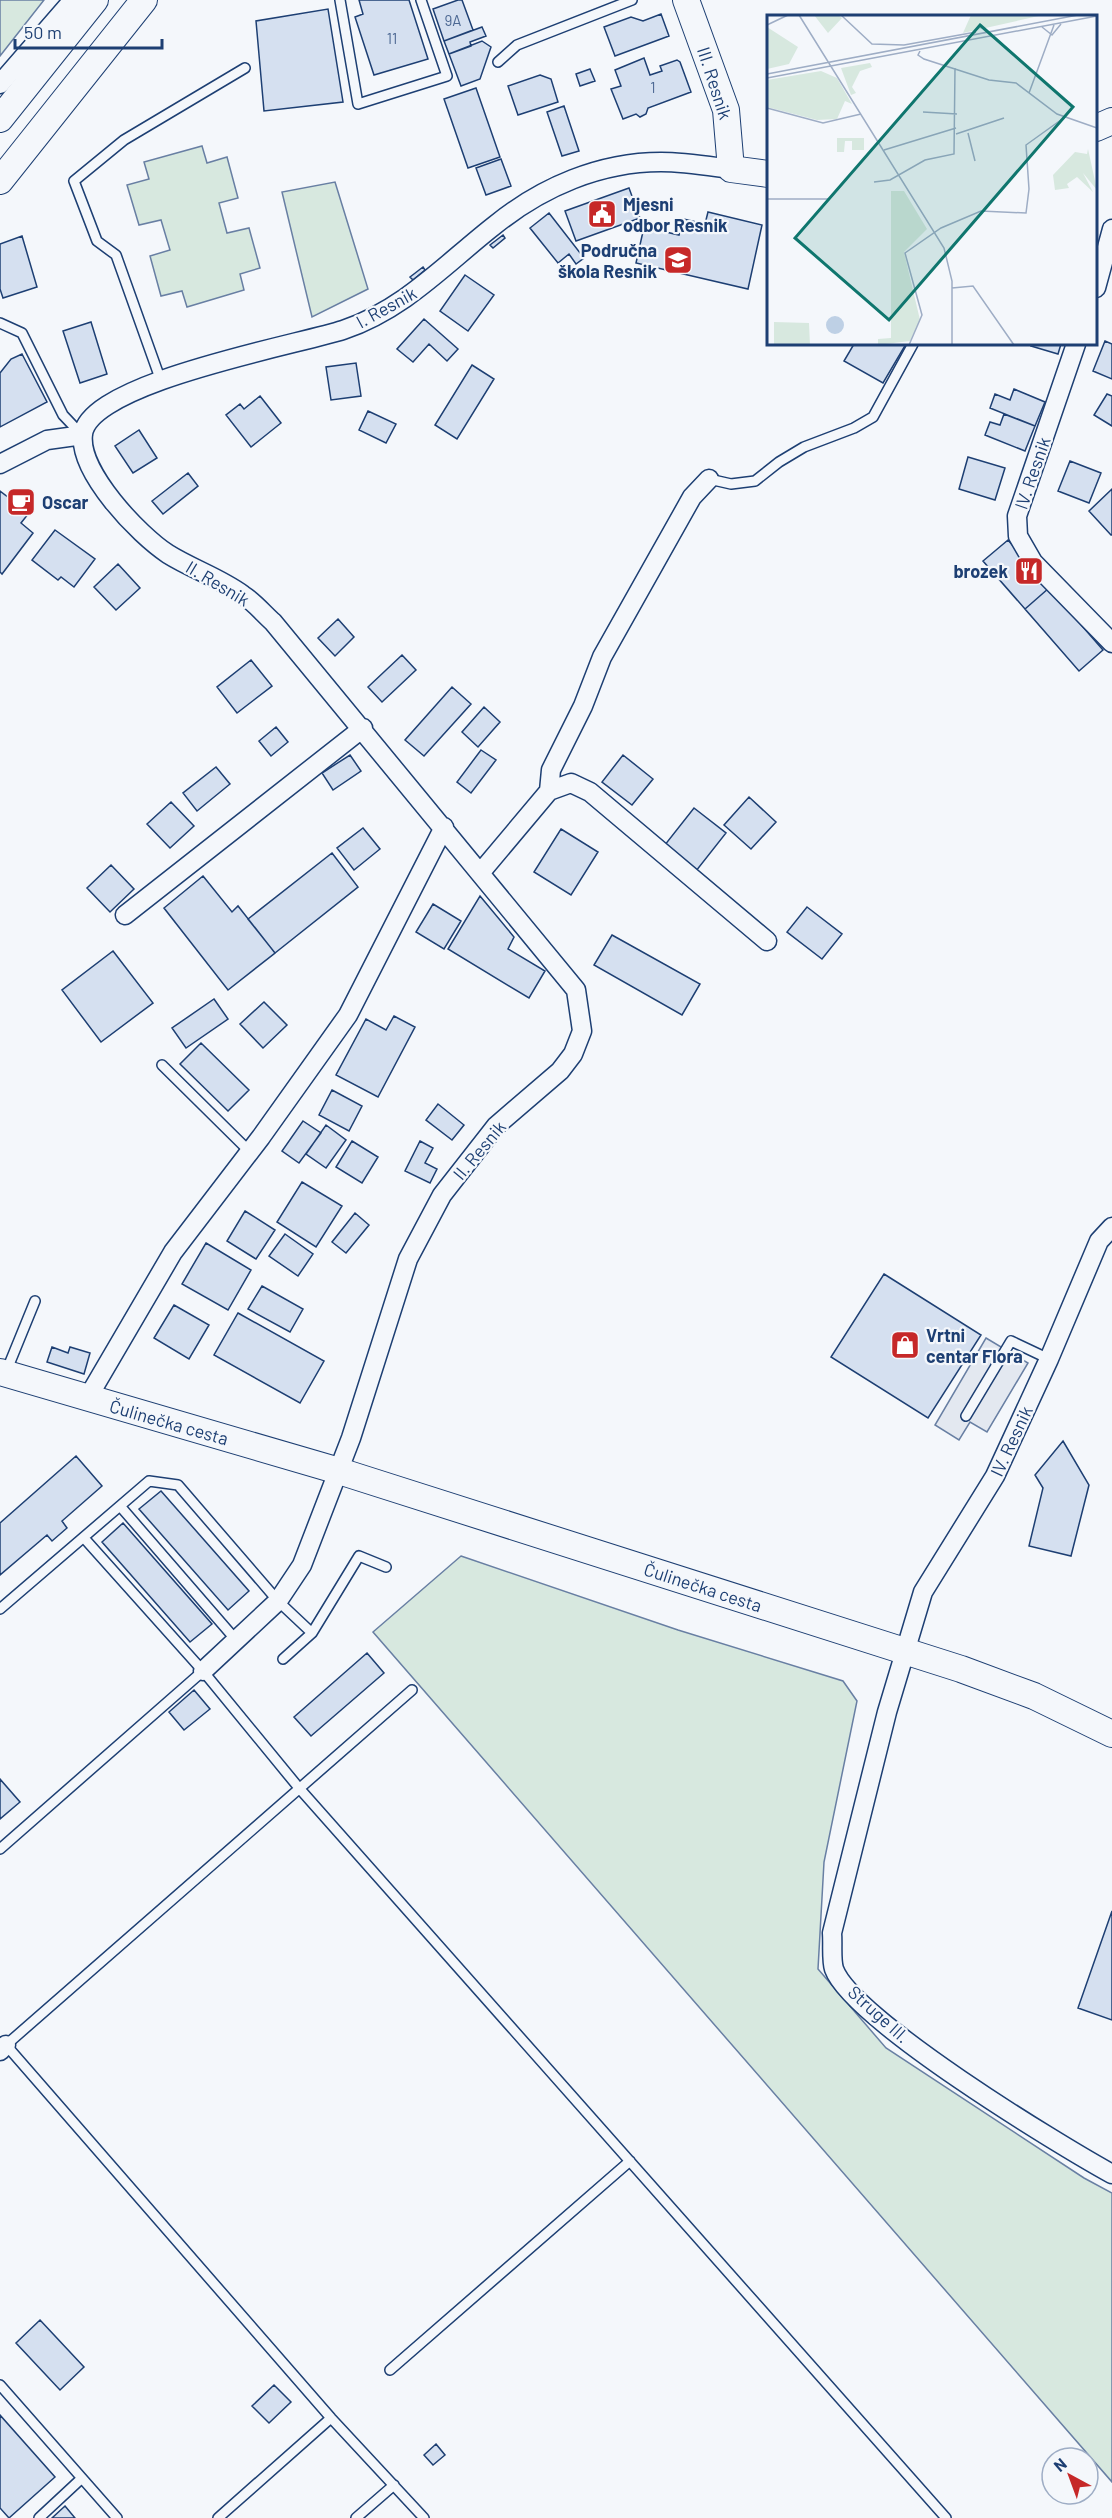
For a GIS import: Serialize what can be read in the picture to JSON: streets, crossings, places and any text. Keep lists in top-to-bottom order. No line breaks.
{"streets":{"street":["III. Resnik","I. Resnik","IV. Resnik","II. Resnik","Čulinečka cesta","Struge III."]},"crossings":[["III. Resnik","I. Resnik"],["I. Resnik","II. Resnik"],["IV. Resnik","Čulinečka cesta"],["IV. Resnik","Struge III."],["II. Resnik","Čulinečka cesta"],["Čulinečka cesta","Struge III."]],"places":{"public building":["Mjesni odbor Resnik"],"school or university":["Područna škola Resnik"],"cafe":["Oscar"],"restaurant":["brozek"],"shop":["Vrtni centar Flora"]},"house_numbers":["9A","11","1"],"scale_bar":"50 m","north":"top left"}
